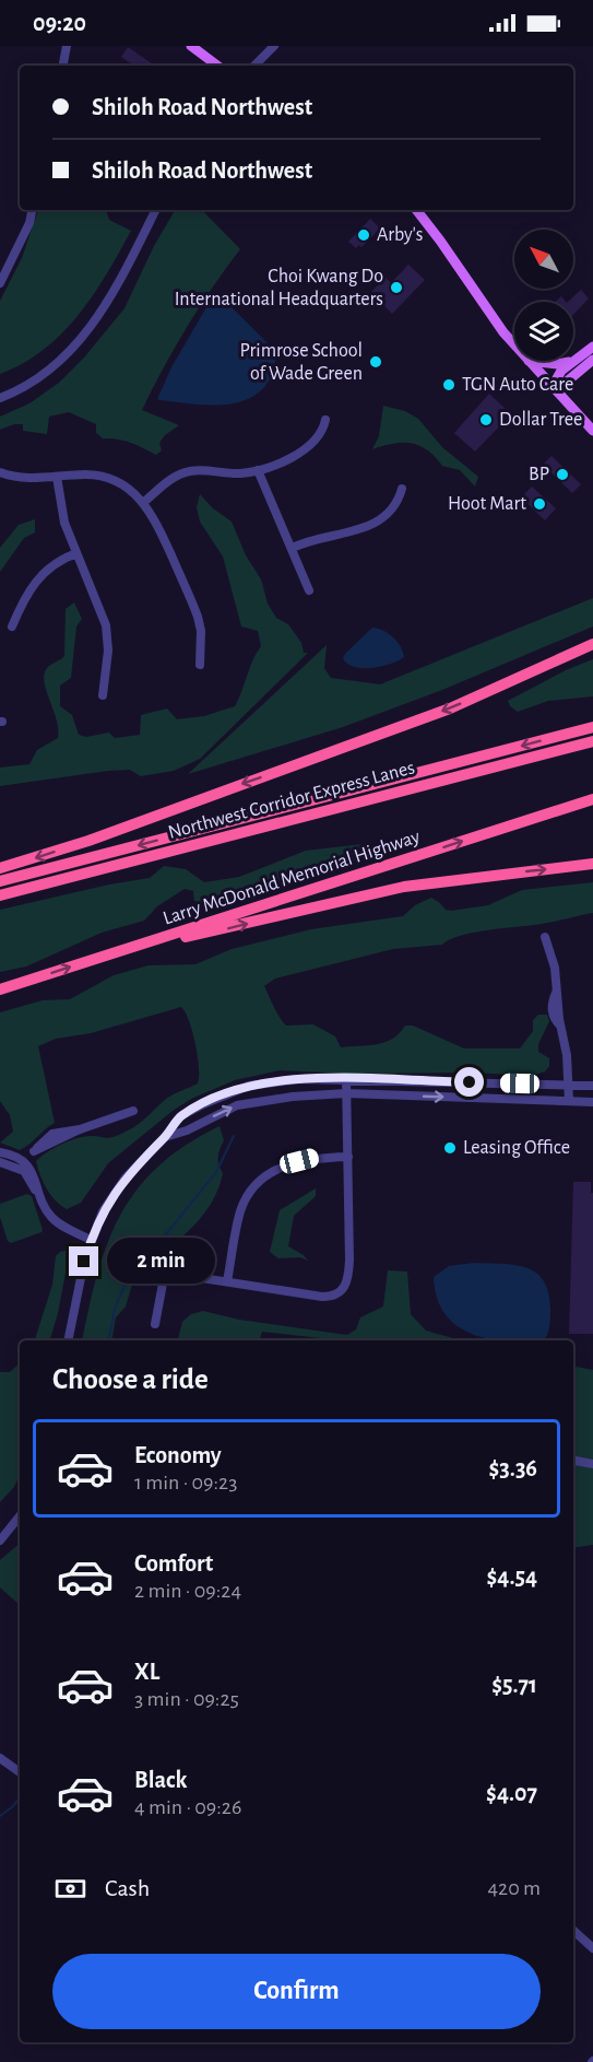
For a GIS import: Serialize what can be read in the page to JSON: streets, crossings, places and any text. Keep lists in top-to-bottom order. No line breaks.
{"streets":{"highway":["Northwest Corridor Express Lanes","Larry McDonald Memorial Highway"]},"places":["Arby's","Choi Kwang Do International Headquarters","Primrose School of Wade Green","TGN Auto Care","Dollar Tree","BP","Hoot Mart","Leasing Office"],"north":"top left","page":{"status":"09:20","banner":["Shiloh Road Northwest","Shiloh Road Northwest"],"bubble":"2 min","heading":"Choose a ride","list":[{"name":"Economy","note":"1 min · 09:23","value":"$3.36"},{"name":"Comfort","note":"2 min · 09:24","value":"$4.54"},{"name":"XL","note":"3 min · 09:25","value":"$5.71"},{"name":"Black","note":"4 min · 09:26","value":"$4.07"}],"pay":["Cash","420 m"],"buttons":"Confirm"}}
